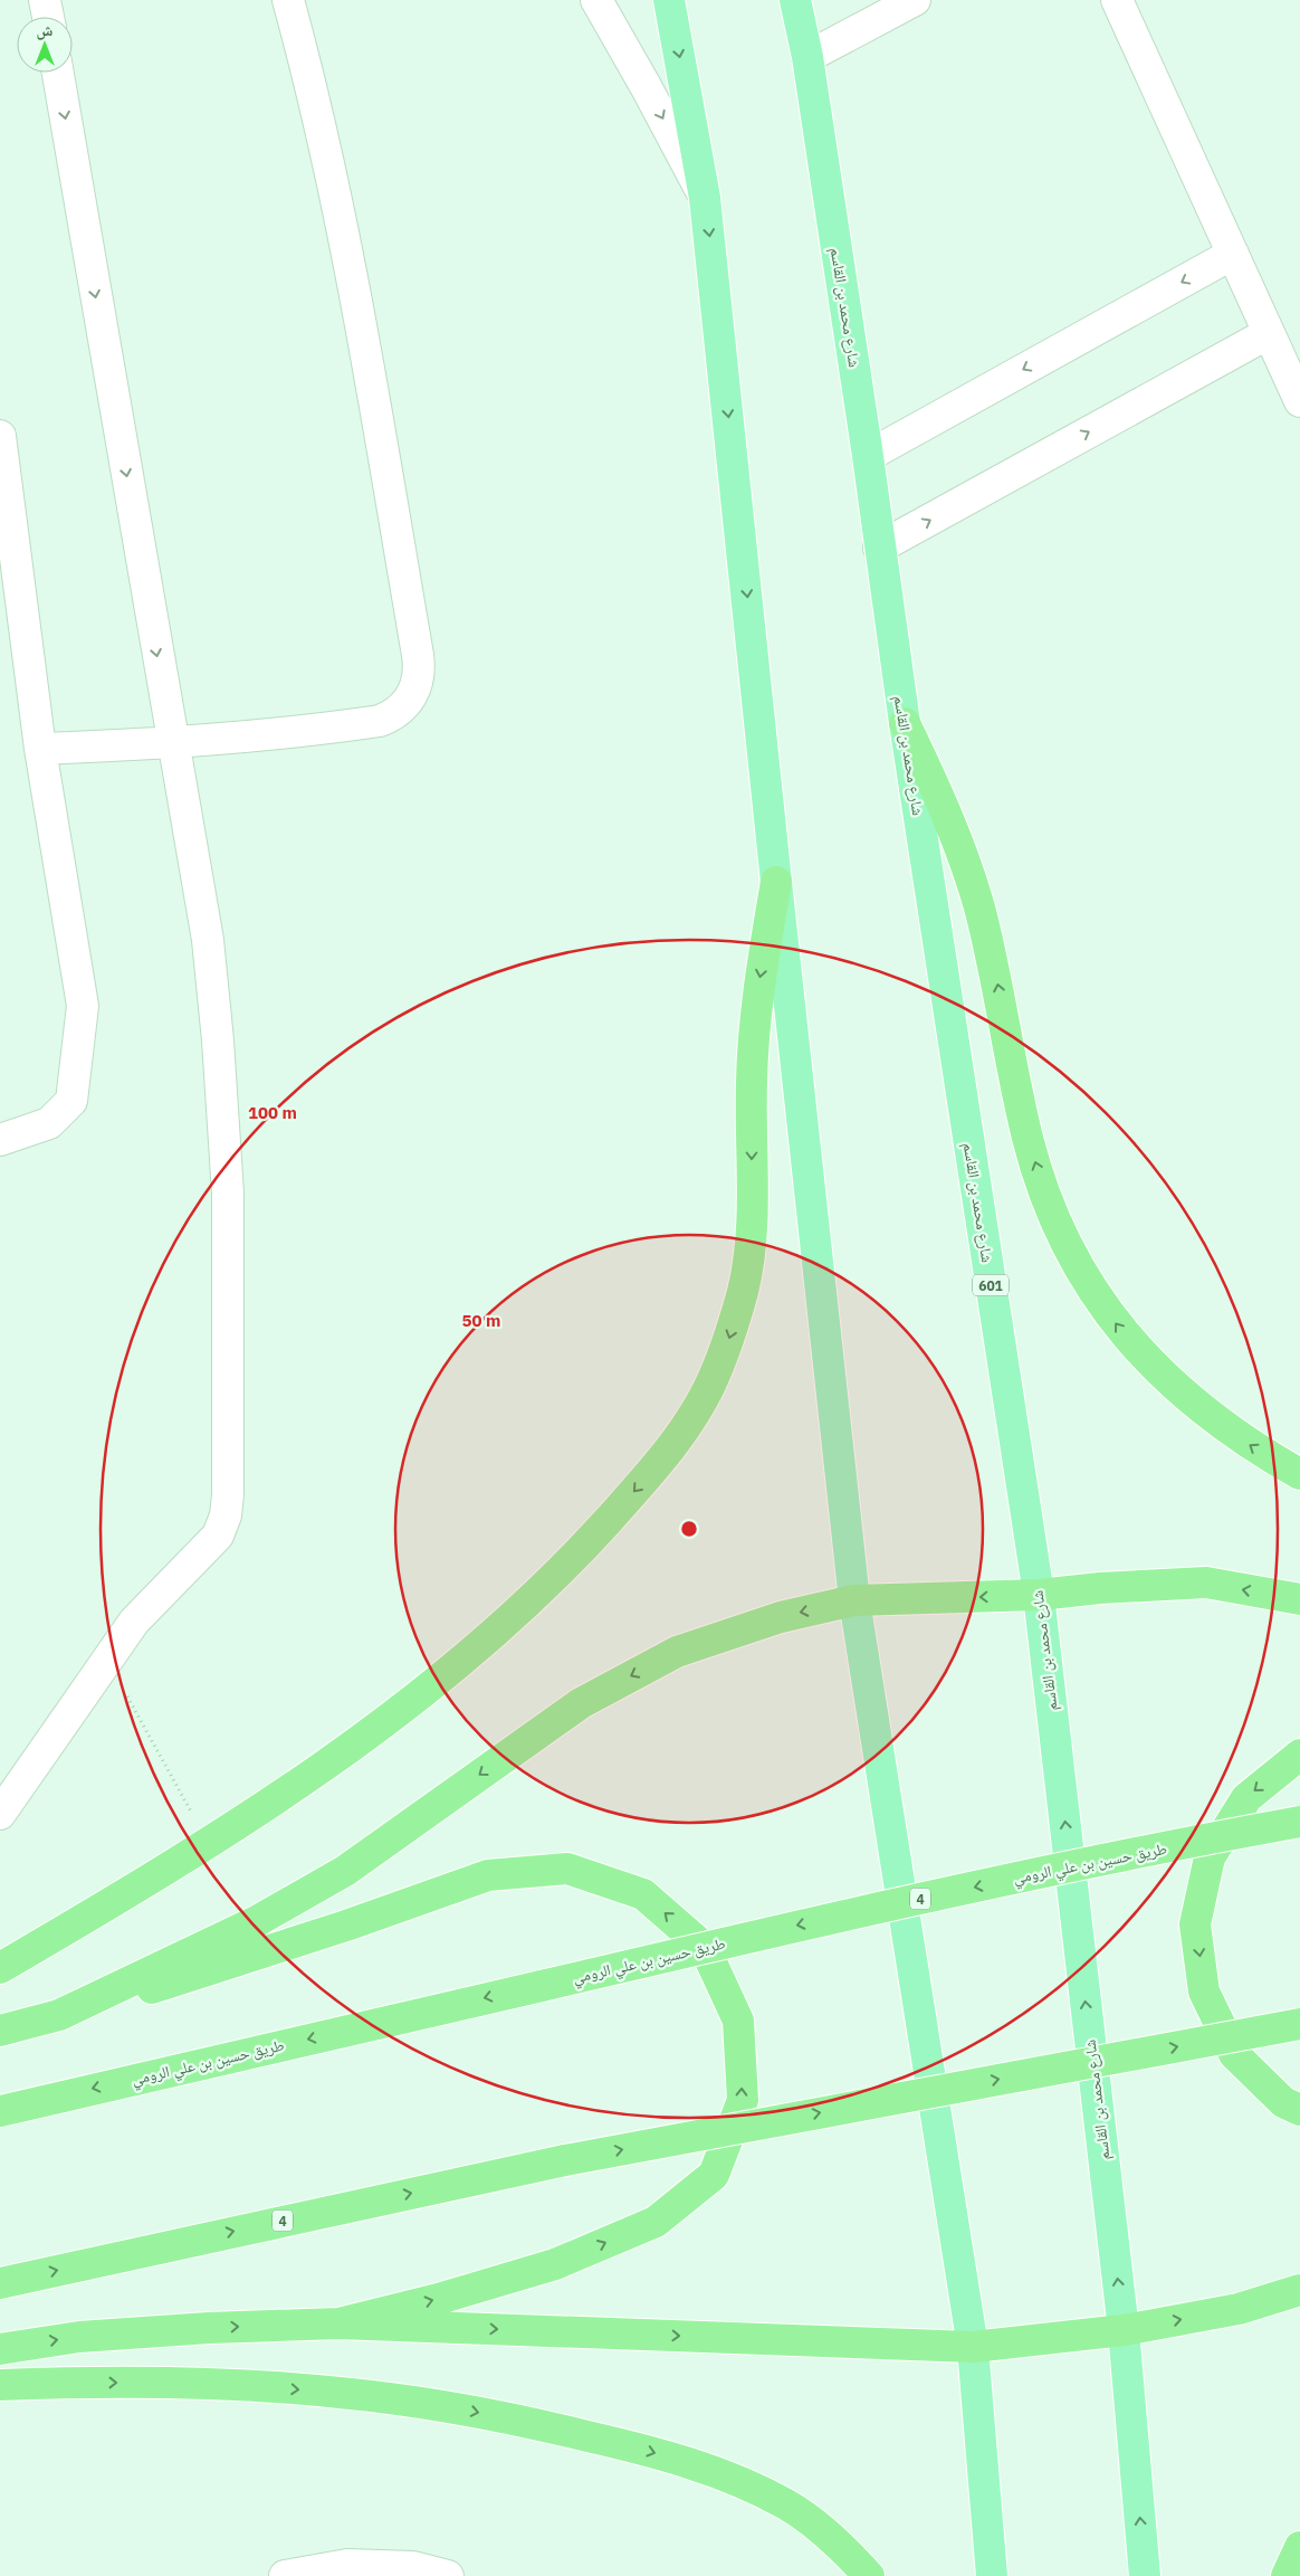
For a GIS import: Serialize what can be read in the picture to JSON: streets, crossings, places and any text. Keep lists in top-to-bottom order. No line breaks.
{"streets":{"highway":["طريق حسين بن علي الرومي","4"],"main road":["شارع محمد بن القاسم","601"]},"north":"top","rings":["100 m","50 m"]}
